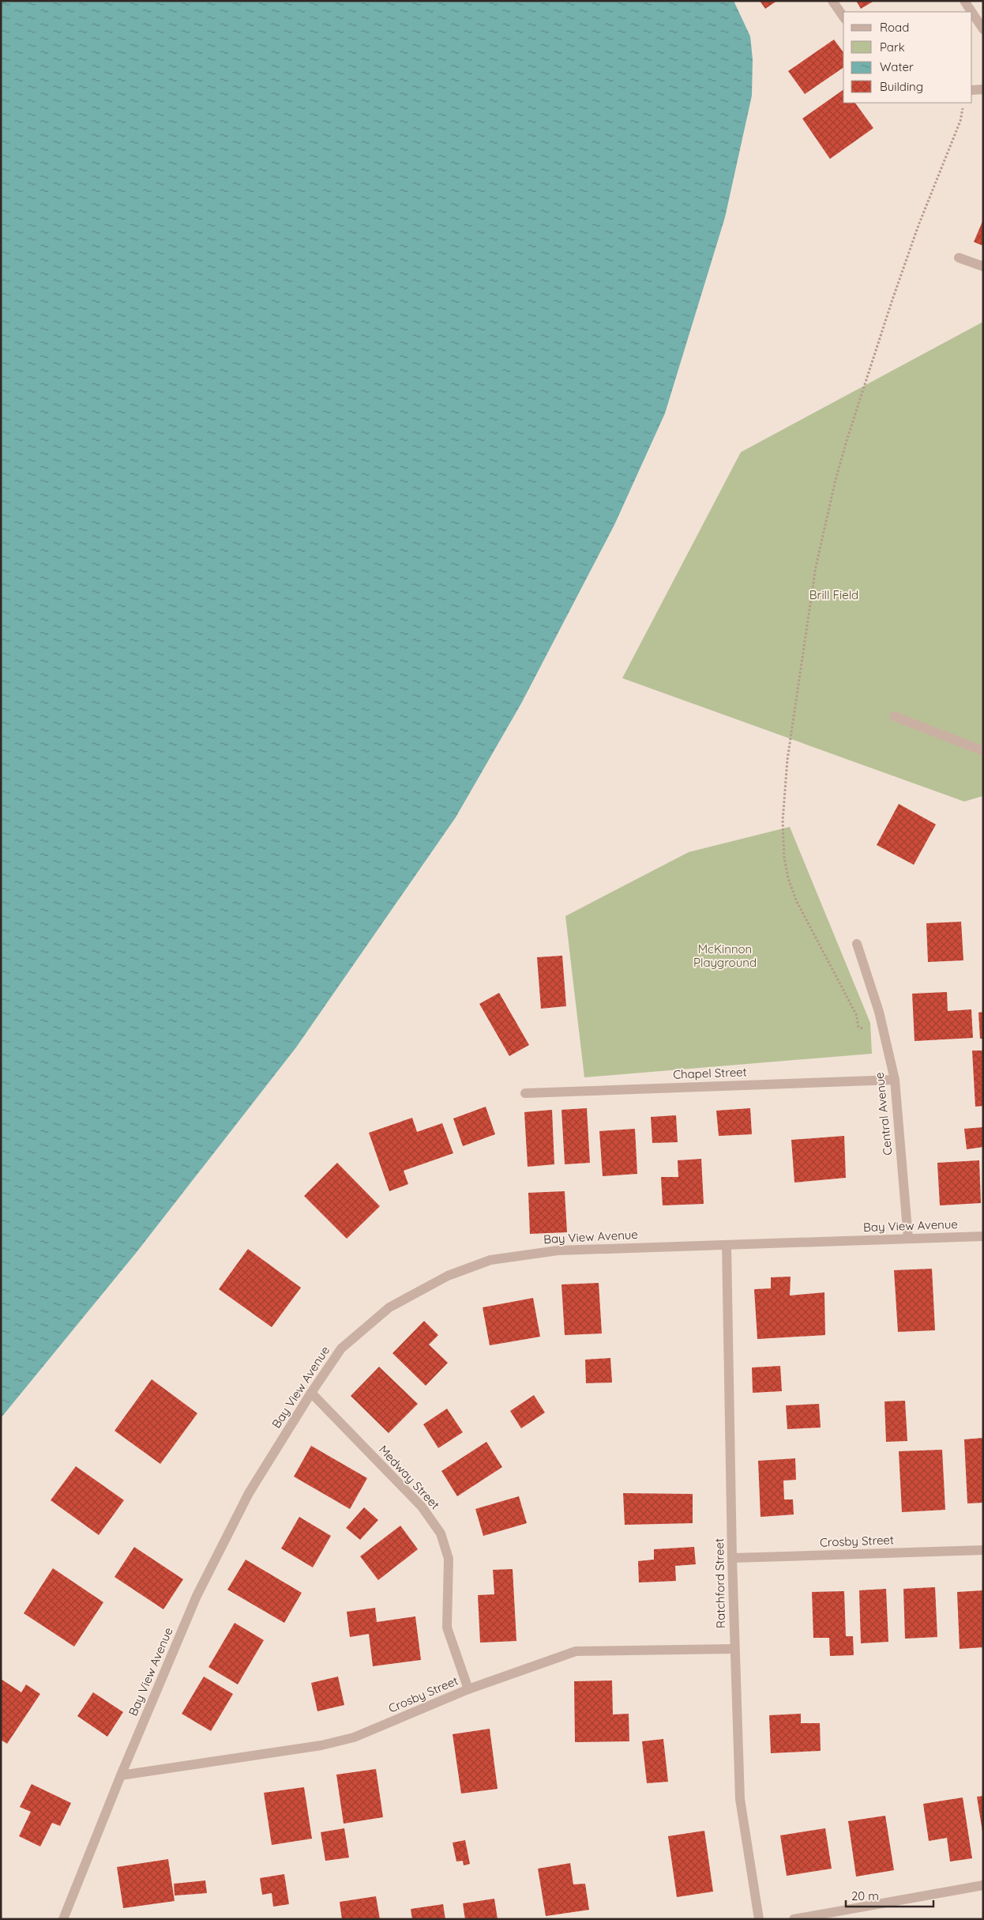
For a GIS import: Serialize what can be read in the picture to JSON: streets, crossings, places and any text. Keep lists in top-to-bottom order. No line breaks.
{"streets":{"street":["Chapel Street","Central Avenue","Bay View Avenue","Medway Street","Crosby Street","Ratchford Street"]},"crossings":[["Chapel Street","Central Avenue"],["Central Avenue","Bay View Avenue"],["Bay View Avenue","Medway Street"],["Bay View Avenue","Crosby Street"],["Bay View Avenue","Ratchford Street"],["Medway Street","Crosby Street"],["Crosby Street","Ratchford Street"]],"parks":["Brill Field","McKinnon Playground"],"legend":["Road","Park","Water","Building"],"scale_bar":"20 m"}
